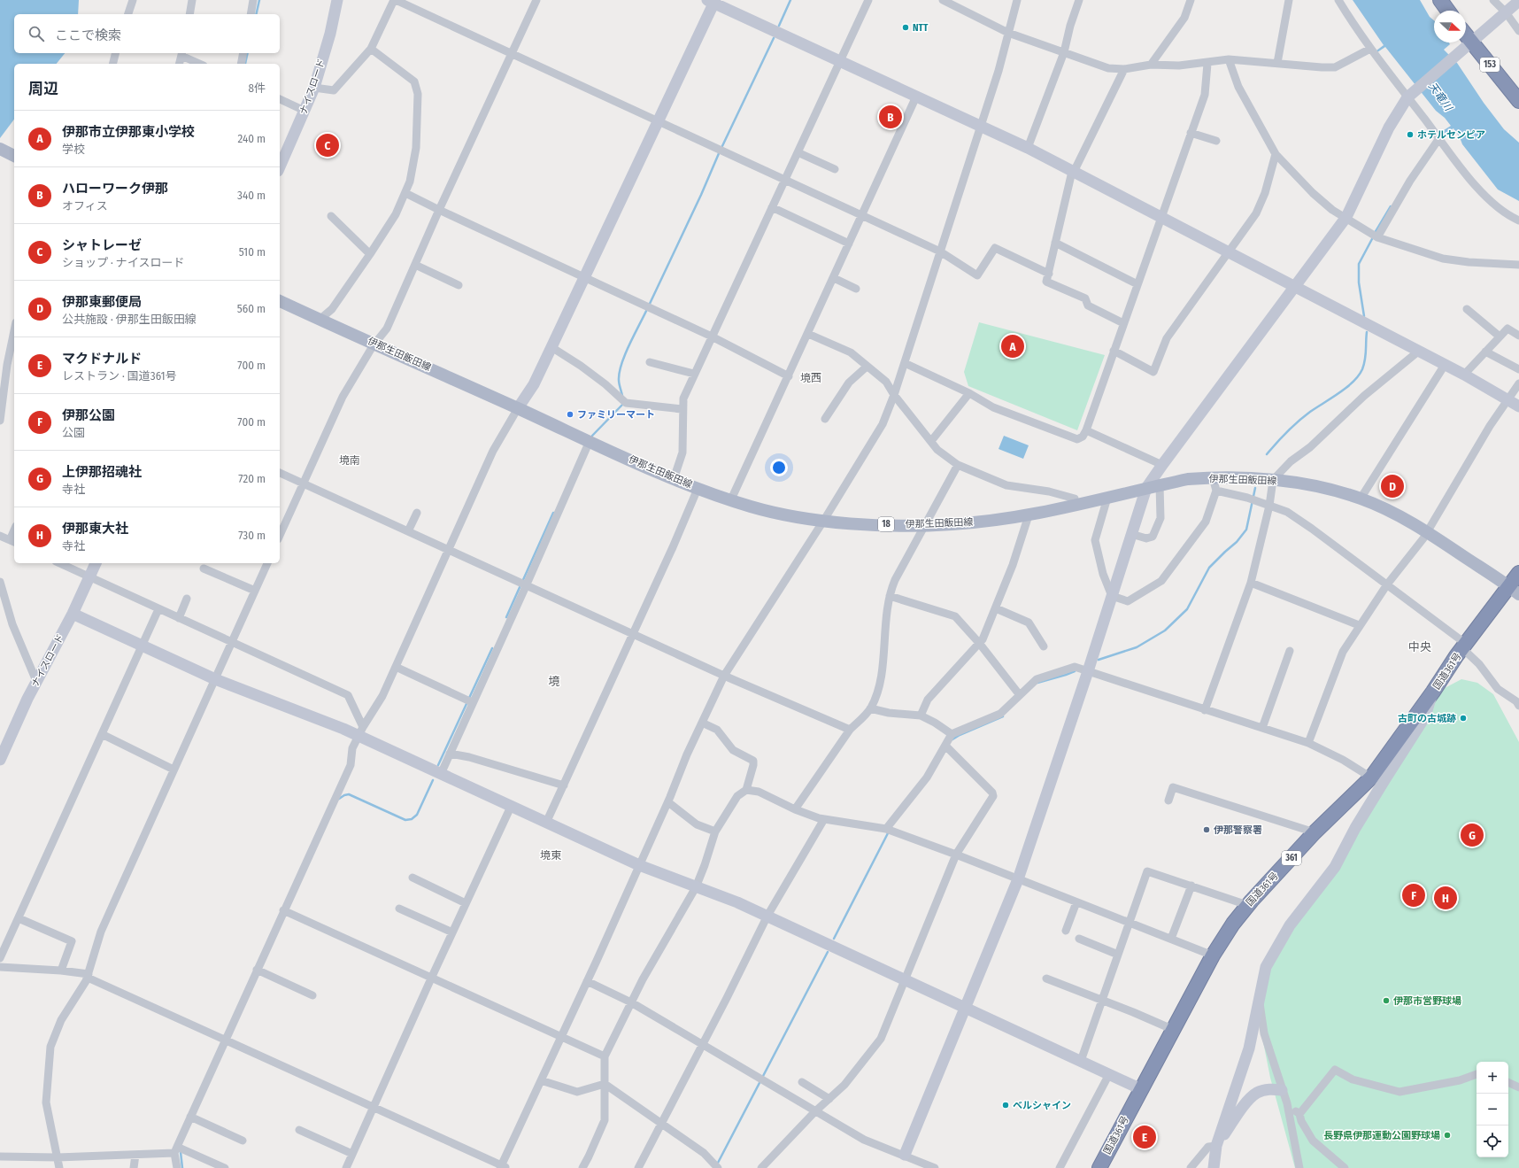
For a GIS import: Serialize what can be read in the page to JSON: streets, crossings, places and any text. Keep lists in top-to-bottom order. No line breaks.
{"streets":{"highway":["153","国道361号","361"],"main road":["伊那生田飯田線","18"],"street":["ナイスロード"]},"crossings":[["伊那生田飯田線","国道361号"]],"districts":["境西","境南","中央","境","境東"],"water":["天竜川"],"places":["NTT","ホテルセンピア","ファミリーマート","古町の古城跡","伊那警察署","伊那市営野球場","ベルシャイン","長野県伊那運動公園野球場"],"north":"right","page":{"search":"ここで検索","heading":["周辺","8件"],"pins":["B","C","A","D","G","F","H","E"],"list":[{"mark":"A","name":"伊那市立伊那東小学校","note":"学校","value":"240 m"},{"mark":"B","name":"ハローワーク伊那","note":"オフィス","value":"340 m"},{"mark":"C","name":"シャトレーゼ","note":"ショップ · ナイスロード","value":"510 m"},{"mark":"D","name":"伊那東郵便局","note":"公共施設 · 伊那生田飯田線","value":"560 m"},{"mark":"E","name":"マクドナルド","note":"レストラン · 国道361号","value":"700 m"},{"mark":"F","name":"伊那公園","note":"公園","value":"700 m"},{"mark":"G","name":"上伊那招魂社","note":"寺社","value":"720 m"},{"mark":"H","name":"伊那東大社","note":"寺社","value":"730 m"}],"map_buttons":["+","−"]}}
